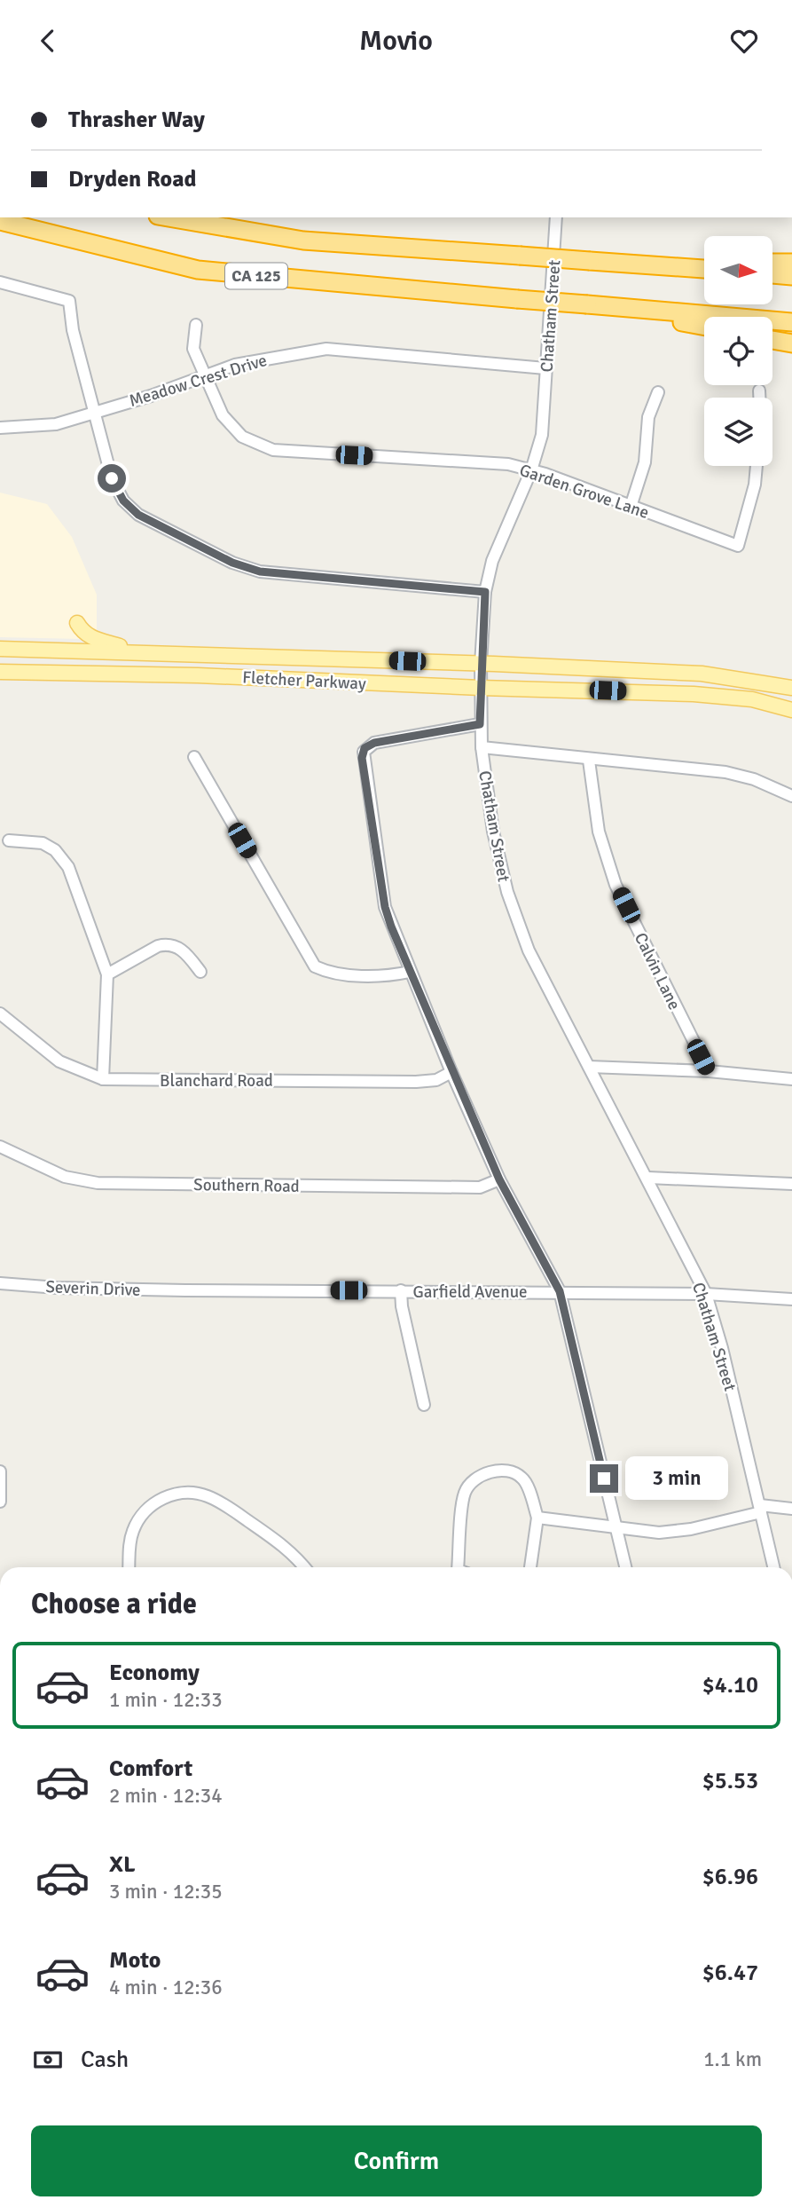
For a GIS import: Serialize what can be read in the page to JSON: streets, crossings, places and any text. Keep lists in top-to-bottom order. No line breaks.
{"streets":{"highway":["CA 125"],"main road":["Fletcher Parkway"],"street":["Chatham Street","Meadow Crest Drive","Garden Grove Lane","Calvin Lane","Blanchard Road","Southern Road","Severin Drive","Garfield Avenue"]},"crossings":[["Chatham Street","Meadow Crest Drive"],["Chatham Street","Garden Grove Lane"],["Chatham Street","Fletcher Parkway"],["Chatham Street","Garfield Avenue"],["Meadow Crest Drive","Garden Grove Lane"],["Severin Drive","Garfield Avenue"]],"north":"right","page":{"header":"Movio","banner":["Thrasher Way","Dryden Road"],"bubble":"3 min","heading":"Choose a ride","list":[{"name":"Economy","note":"1 min · 12:33","value":"$4.10"},{"name":"Comfort","note":"2 min · 12:34","value":"$5.53"},{"name":"XL","note":"3 min · 12:35","value":"$6.96"},{"name":"Moto","note":"4 min · 12:36","value":"$6.47"}],"pay":["Cash","1.1 km"],"buttons":"Confirm"}}
